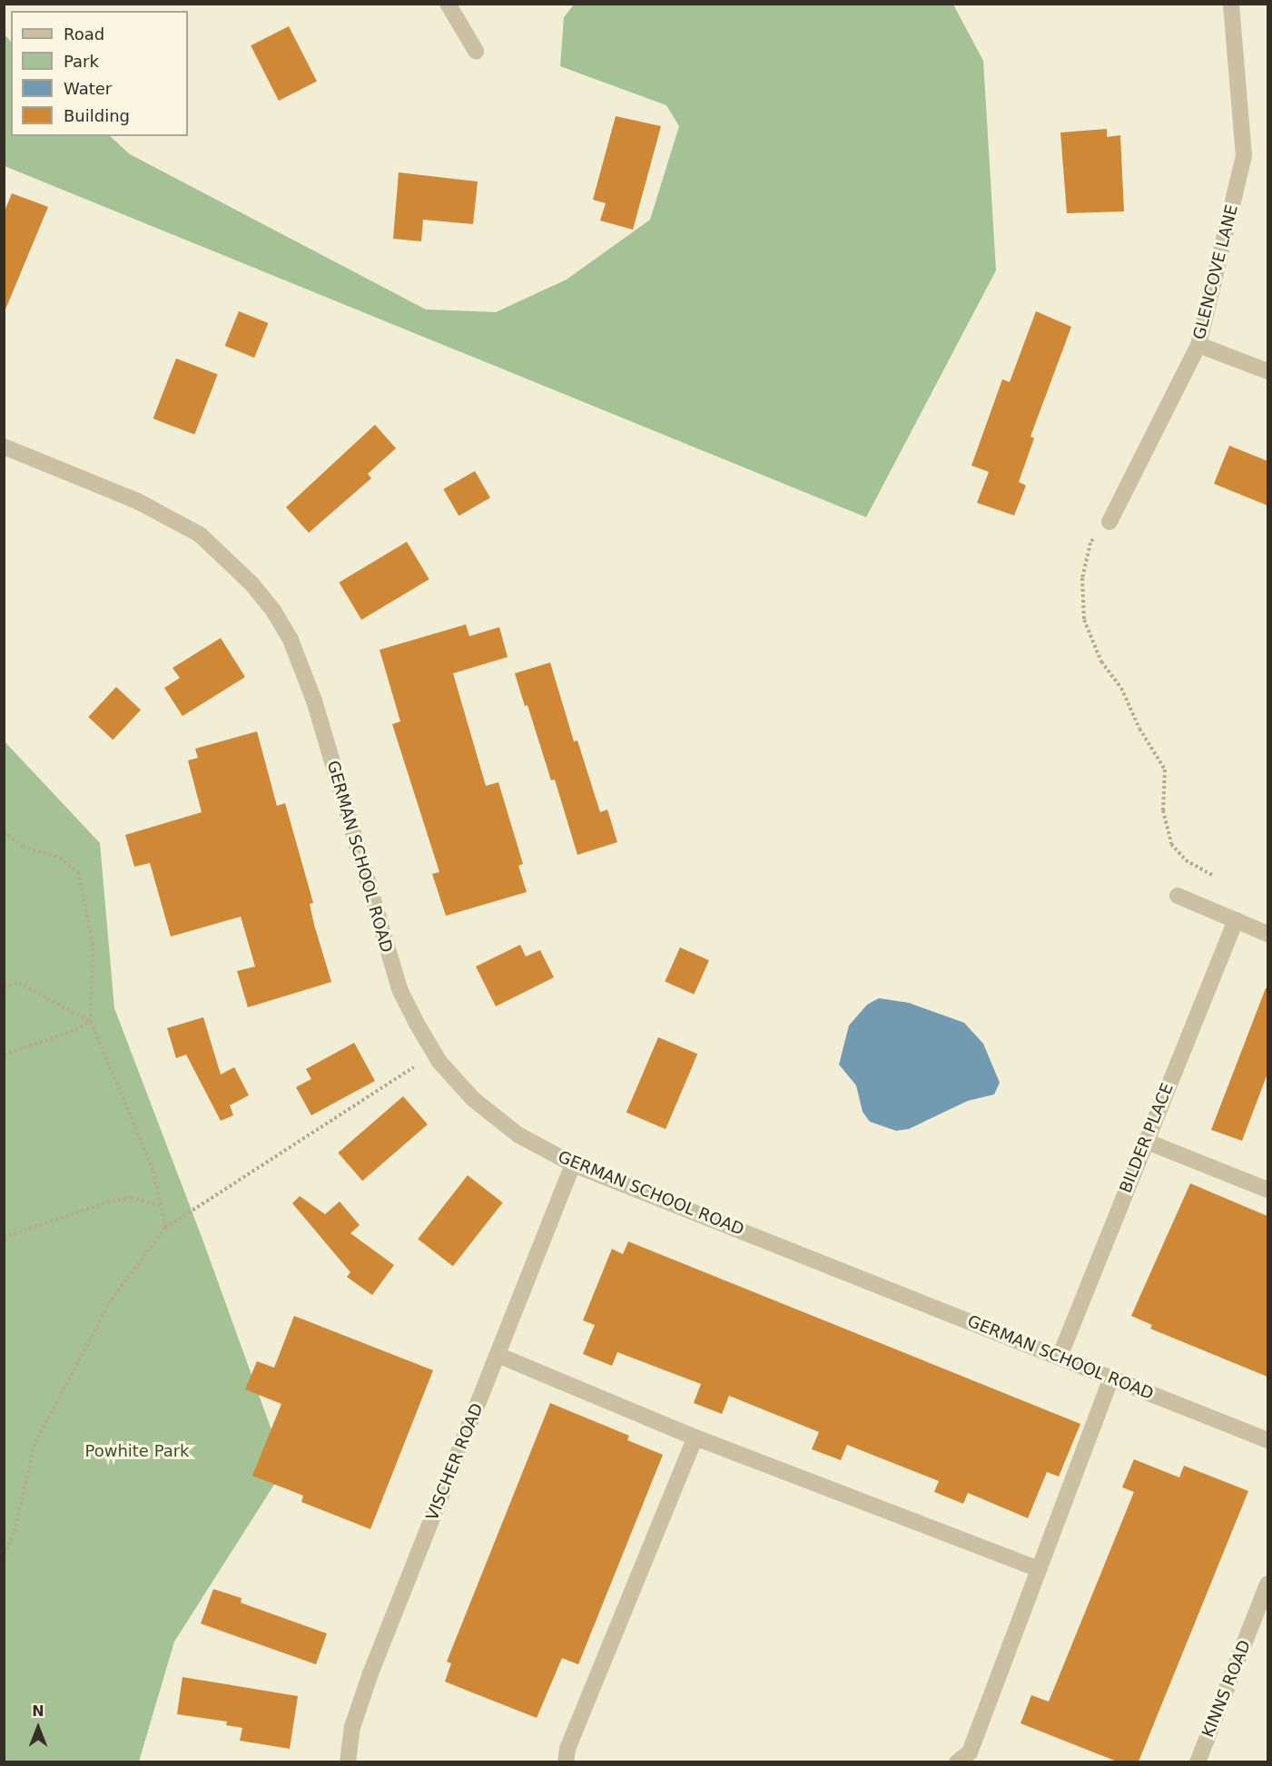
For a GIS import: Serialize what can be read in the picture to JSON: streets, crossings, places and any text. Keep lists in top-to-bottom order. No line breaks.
{"streets":{"street":["GLENCOVE LANE","GERMAN SCHOOL ROAD","BILDER PLACE","VISCHER ROAD","KINNS ROAD"]},"crossings":[["GERMAN SCHOOL ROAD","BILDER PLACE"],["GERMAN SCHOOL ROAD","VISCHER ROAD"]],"parks":["Powhite Park"],"legend":["Road","Park","Water","Building"],"north":"top"}
